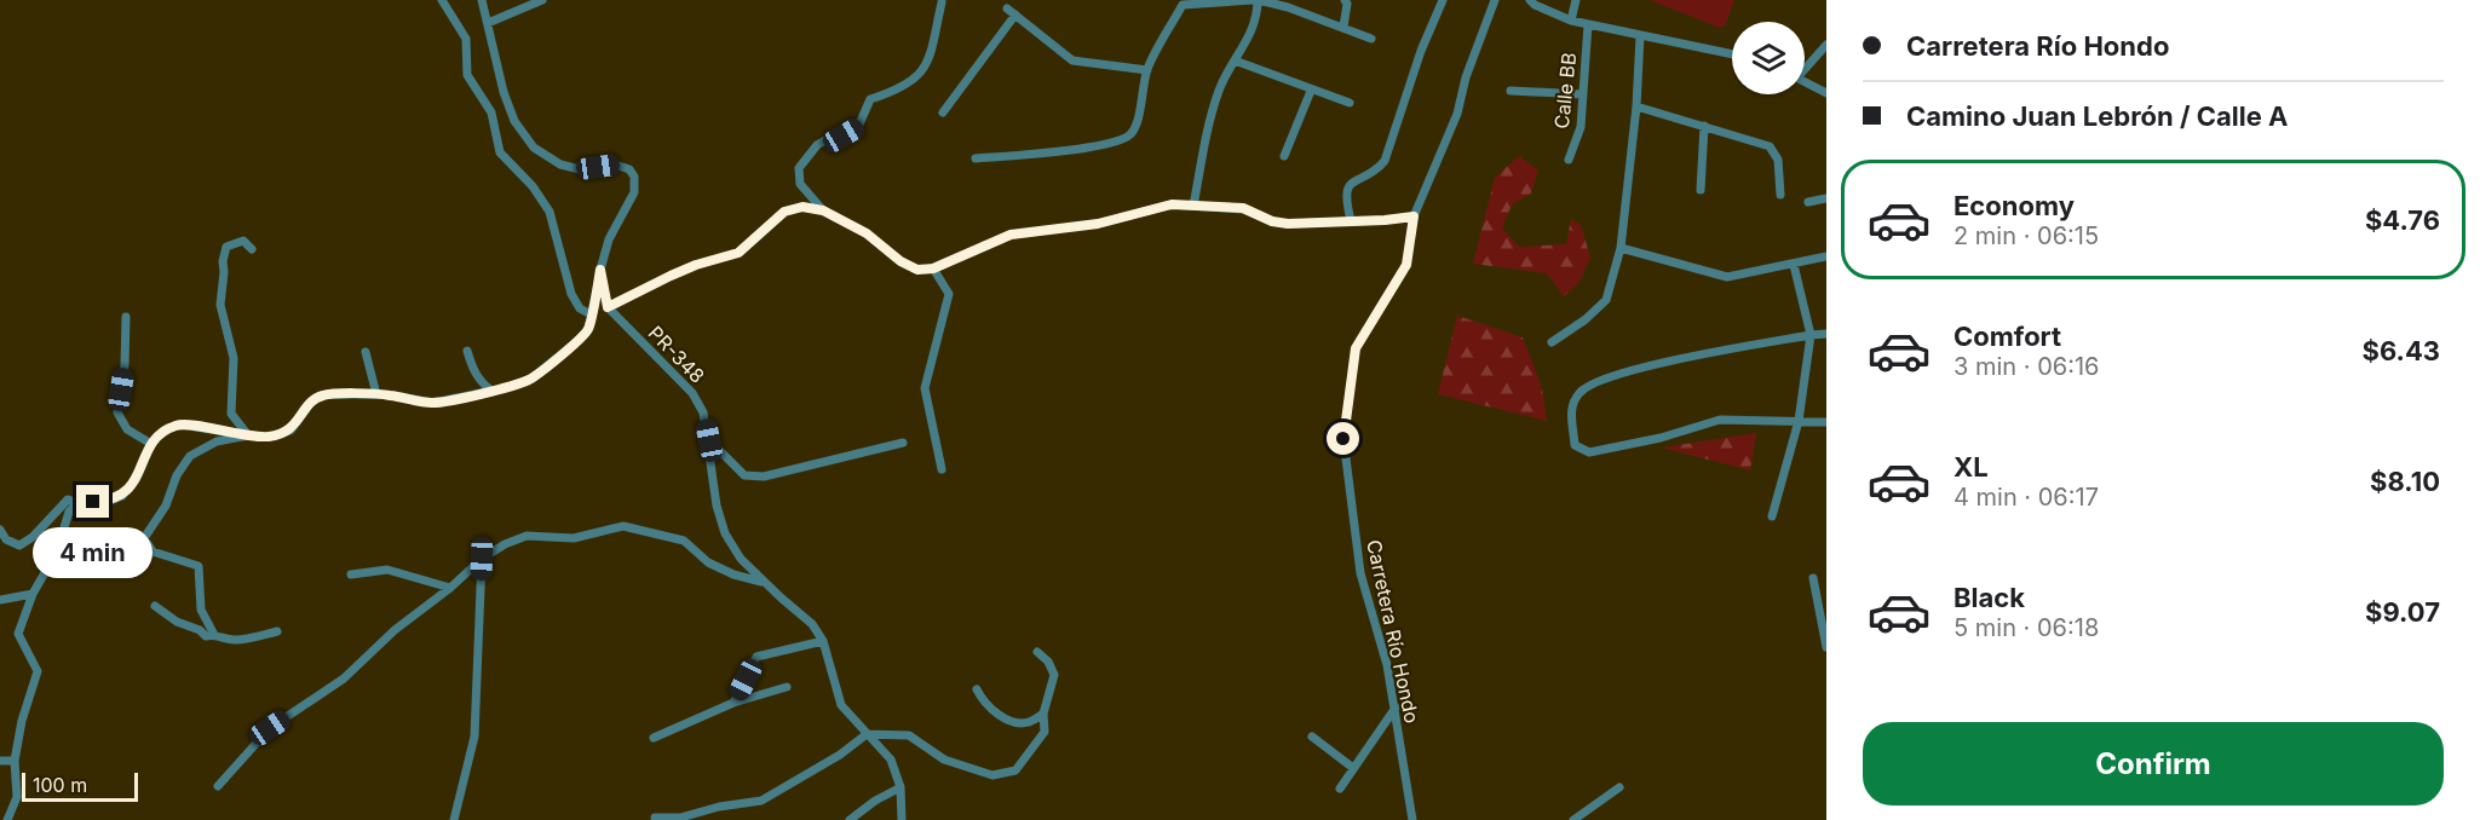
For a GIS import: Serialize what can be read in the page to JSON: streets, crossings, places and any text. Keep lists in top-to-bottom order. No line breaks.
{"streets":{"street":["Calle BB","PR-348","Carretera Río Hondo"]},"scale_bar":"100 m","page":{"banner":["Carretera Río Hondo","Camino Juan Lebrón / Calle A"],"list":[{"name":"Economy","note":"2 min · 06:15","value":"$4.76"},{"name":"Comfort","note":"3 min · 06:16","value":"$6.43"},{"name":"XL","note":"4 min · 06:17","value":"$8.10"},{"name":"Black","note":"5 min · 06:18","value":"$9.07"}],"bubble":"4 min","buttons":"Confirm","scale":"100 m"}}
